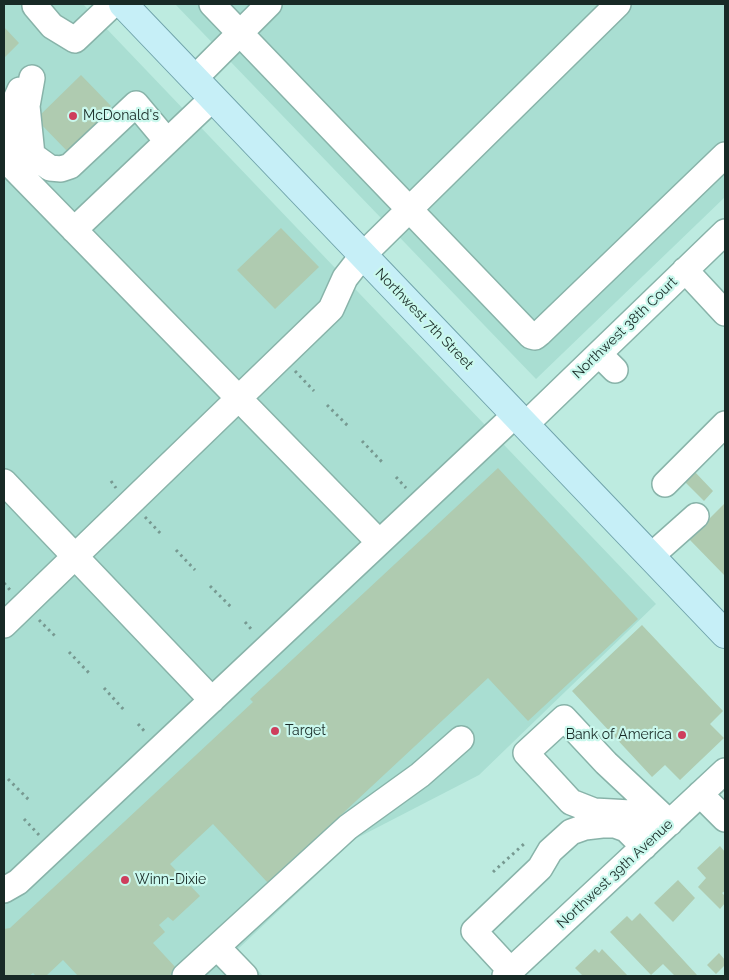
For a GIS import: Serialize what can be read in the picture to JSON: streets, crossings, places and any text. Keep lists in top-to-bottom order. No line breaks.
{"streets":{"main road":["Northwest 7th Street"],"street":["Northwest 38th Court","Northwest 39th Avenue"]},"crossings":[["Northwest 7th Street","Northwest 38th Court"]],"places":["McDonald's","Target","Bank of America","Winn-Dixie"]}
